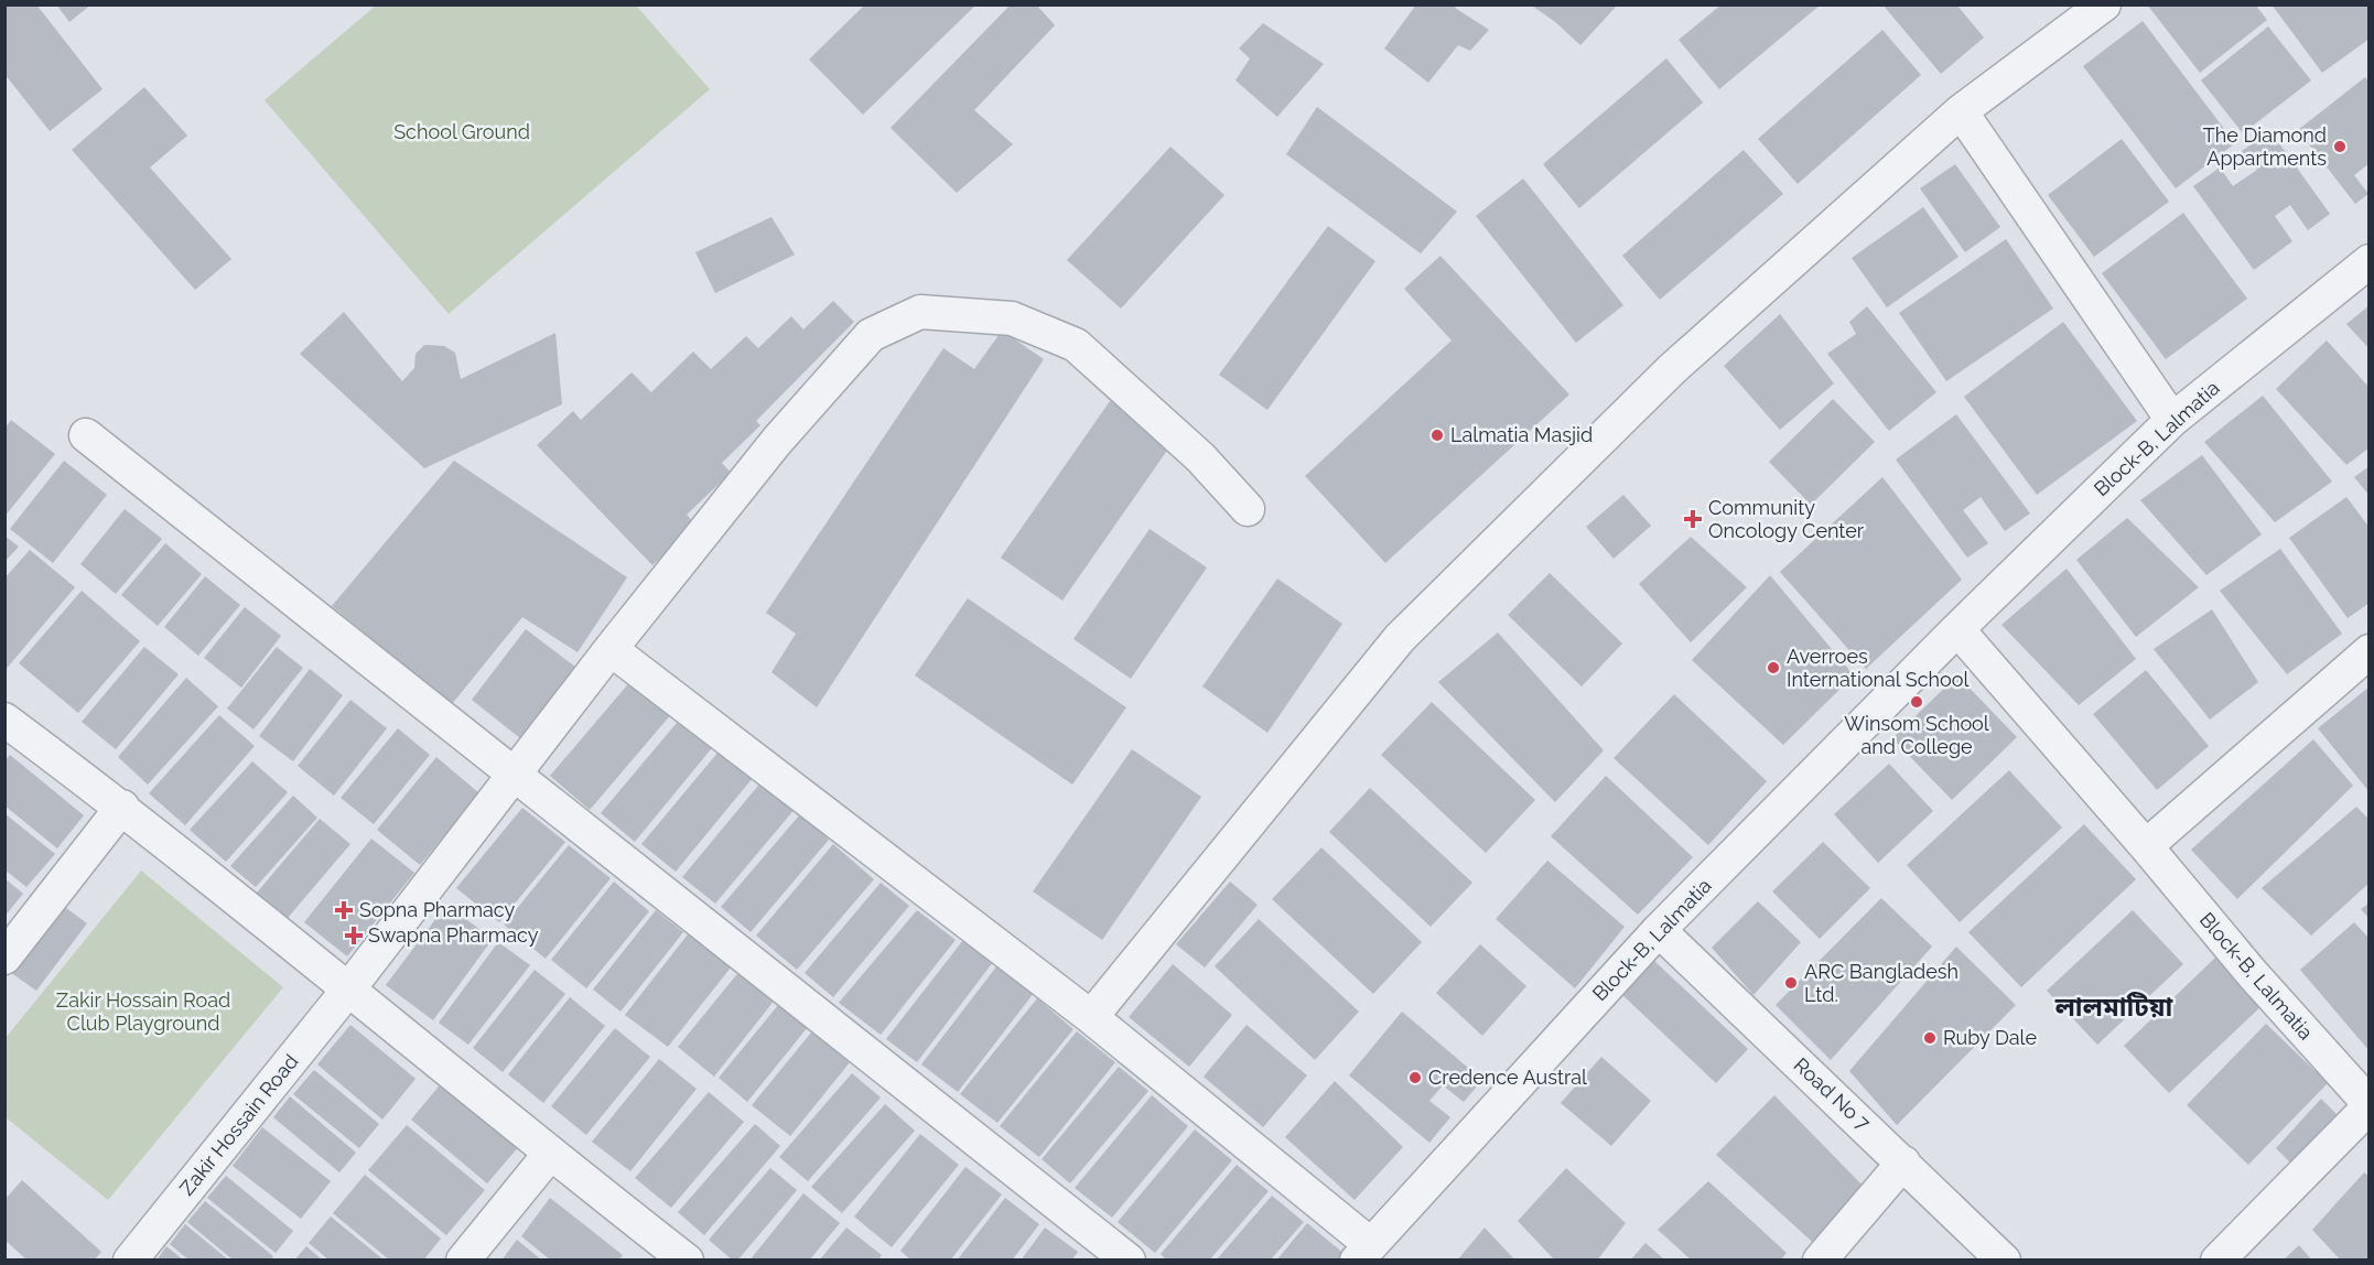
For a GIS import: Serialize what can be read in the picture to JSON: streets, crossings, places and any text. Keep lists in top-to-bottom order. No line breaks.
{"streets":{"street":["Block-B, Lalmatia","Road No 7","Zakir Hossain Road"]},"crossings":[["Block-B, Lalmatia","Road No 7"]],"districts":["লালমাটিয়া"],"parks":["School Ground","Zakir Hossain Road Club Playground"],"places":{"other":["The Diamond Appartments","Lalmatia Masjid","Averroes International School","Winsom School and College","ARC Bangladesh Ltd.","Ruby Dale","Credence Austral"],"health":["Community Oncology Center","Sopna Pharmacy","Swapna Pharmacy"]}}
